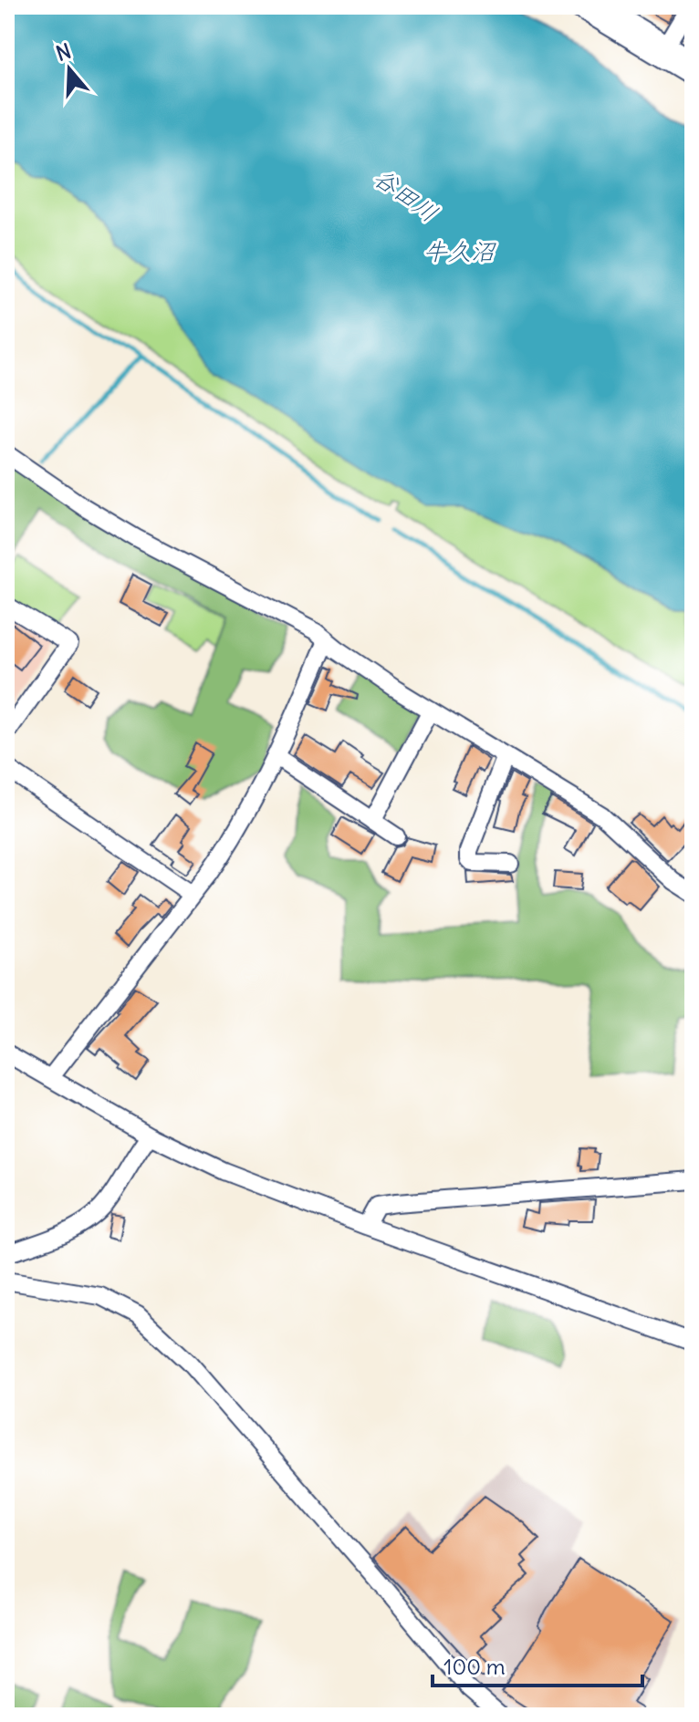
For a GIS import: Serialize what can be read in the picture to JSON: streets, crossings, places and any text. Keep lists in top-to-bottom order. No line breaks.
{"water":["谷田川","牛久沼"],"scale_bar":"100 m","north":"top"}
